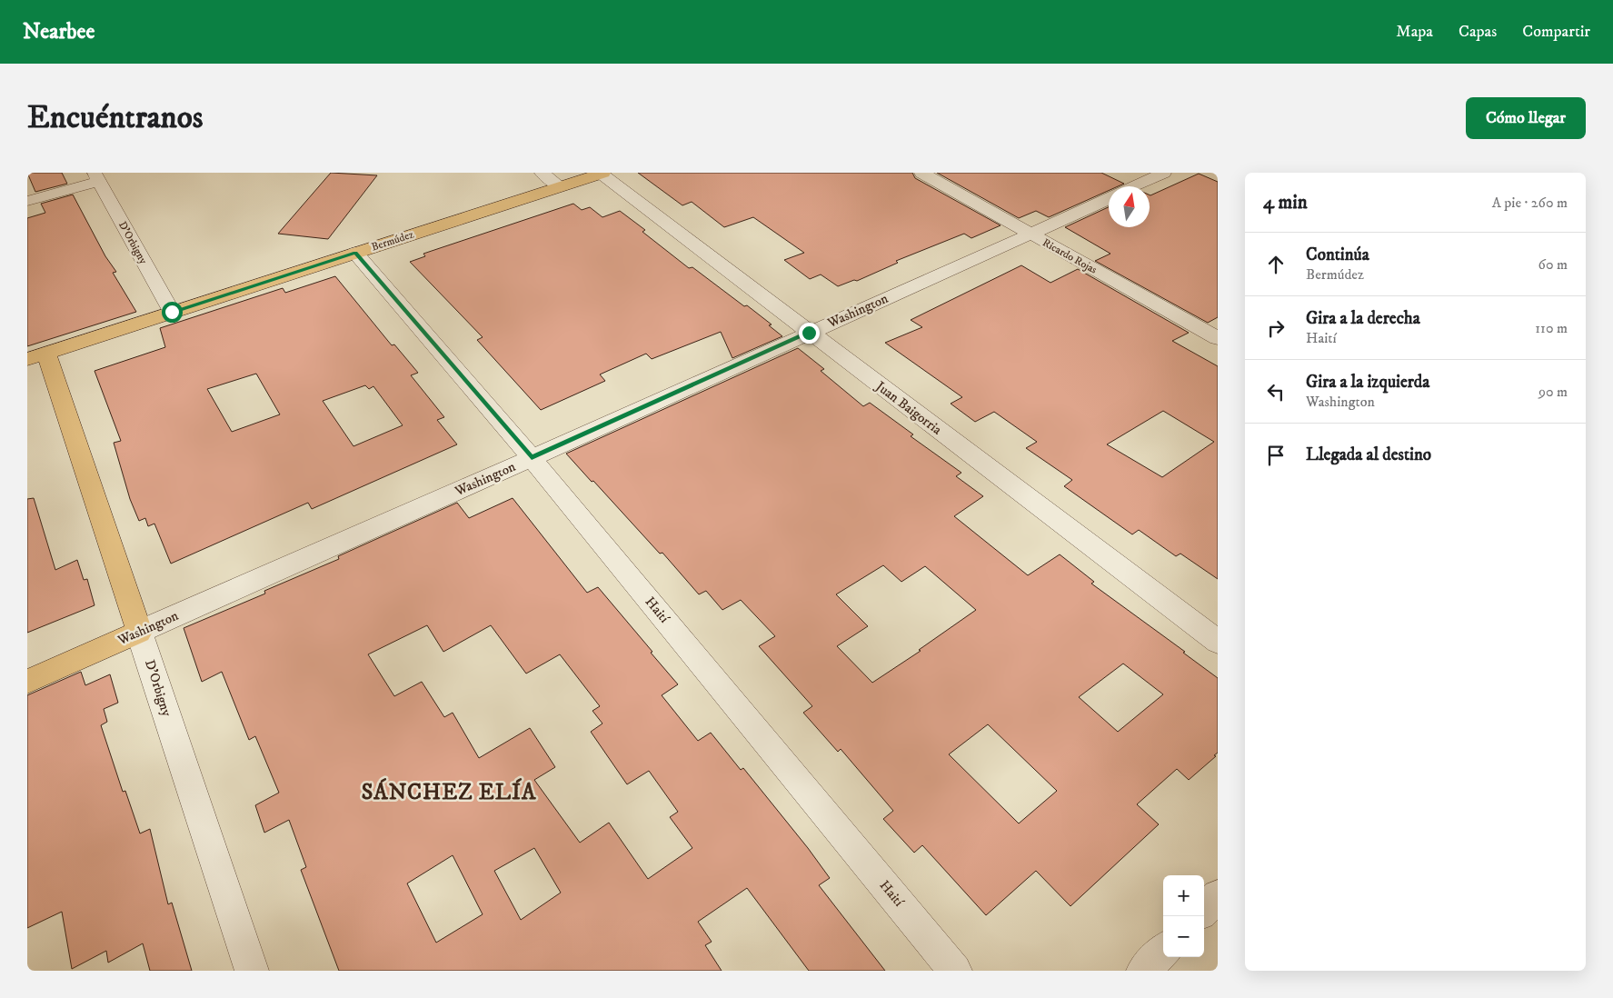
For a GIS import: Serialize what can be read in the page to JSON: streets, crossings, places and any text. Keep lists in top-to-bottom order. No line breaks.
{"streets":{"main road":["Bermúdez","D'Orbigny","Washington"],"street":["Ricardo Rojas","Juan Baigorria","Haití"]},"crossings":[["Bermúdez","D'Orbigny"],["Bermúdez","Juan Baigorria"],["Bermúdez","Haití"],["D'Orbigny","Washington"],["Ricardo Rojas","Washington"],["Washington","Juan Baigorria"],["Washington","Haití"]],"districts":["SÁNCHEZ ELÍA"],"north":"top","page":{"header":"Nearbee","nav":["Mapa","Capas","Compartir"],"buttons":"Cómo llegar","title":"Encuéntranos","heading":["4 min","A pie · 260 m"],"list":[["Continúa","Bermúdez","60 m"],["Gira a la derecha","Haití","110 m"],["Gira a la izquierda","Washington","90 m"],"Llegada al destino"],"map_buttons":["+","−"]}}
